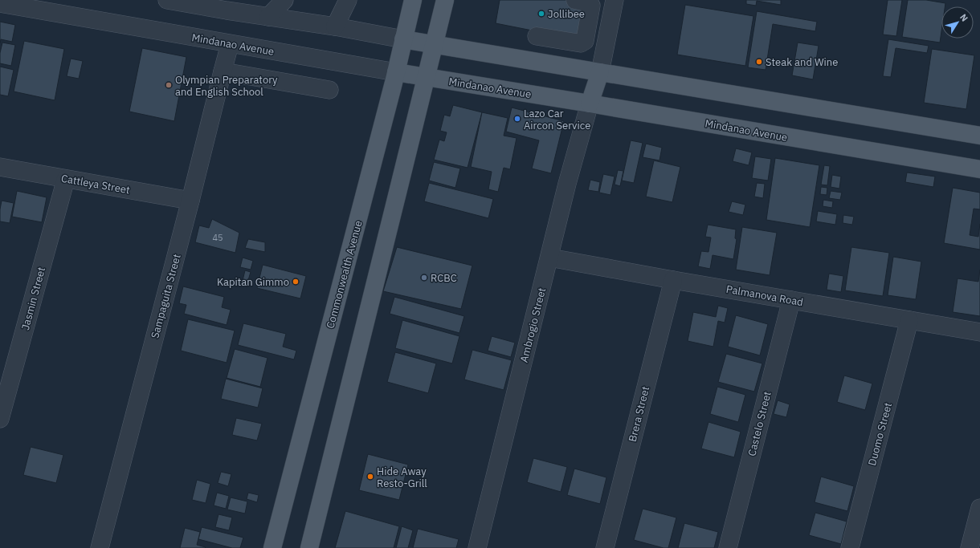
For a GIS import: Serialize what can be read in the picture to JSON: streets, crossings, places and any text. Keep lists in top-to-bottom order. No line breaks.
{"streets":{"main road":["Mindanao Avenue","Commonwealth Avenue"],"street":["Cattleya Street","Palmanova Road","Sampaguita Street","Jasmin Street","Ambrogio Street","Brera Street","Castelo Street","Duomo Street"]},"crossings":[["Mindanao Avenue","Commonwealth Avenue"],["Mindanao Avenue","Sampaguita Street"],["Mindanao Avenue","Ambrogio Street"],["Cattleya Street","Sampaguita Street"],["Cattleya Street","Jasmin Street"],["Palmanova Road","Ambrogio Street"],["Palmanova Road","Brera Street"],["Palmanova Road","Castelo Street"],["Palmanova Road","Duomo Street"]],"places":["Jollibee","Steak and Wine","Olympian Preparatory and English School","Lazo Car Aircon Service","RCBC","Kapitan Gimmo","Hide Away Resto-Grill"],"house_numbers":["45"],"north":"top right"}
